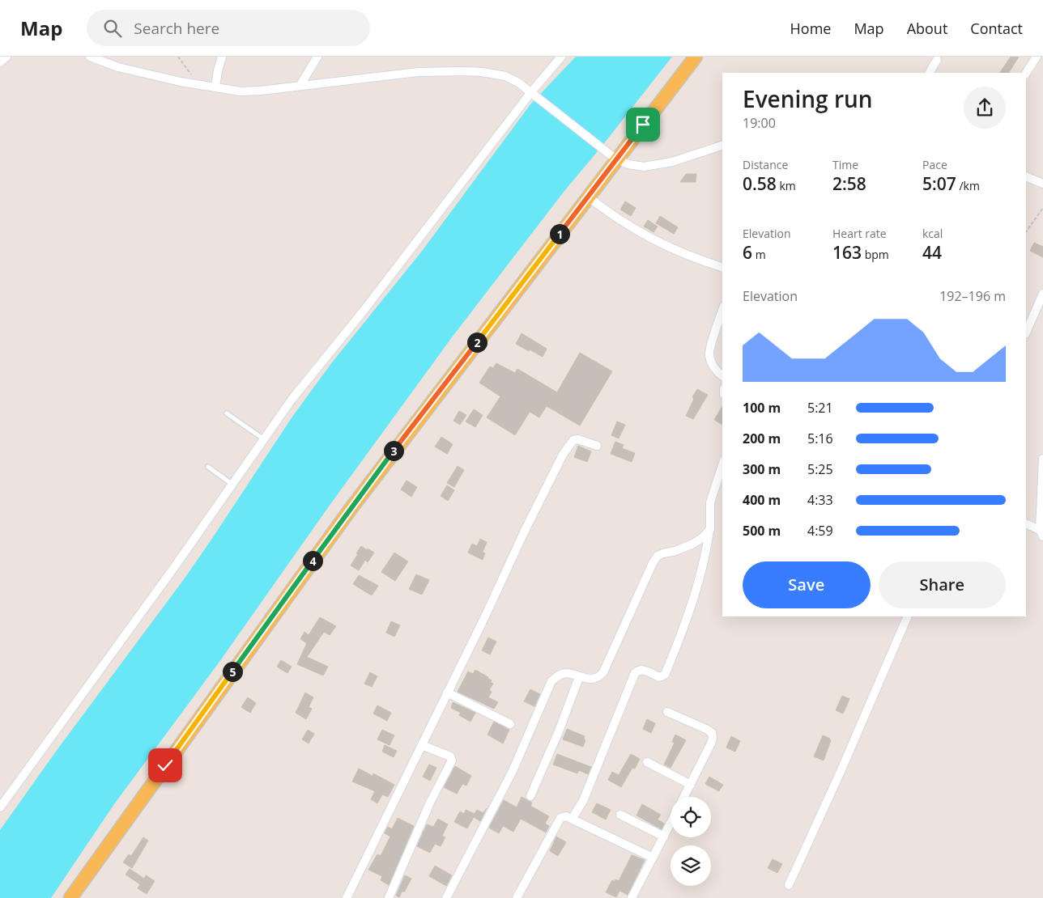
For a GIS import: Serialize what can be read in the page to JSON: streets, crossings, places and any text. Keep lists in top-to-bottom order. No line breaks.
{"page":{"header":"Map","search":"Search here","nav":["Home","Map","About","Contact"],"heading":["Evening run","19:00"],"stats":[["Distance","0.58 km"],["Time","2:58"],["Pace","5:07 /km"],["Elevation","6 m"],["Heart rate","163 bpm"],["kcal","44"]],"pins":["1","2","3","4","5"],"chart":["Elevation","192–196 m"],"list":[{"name":"100 m","note":"5:21"},{"name":"200 m","note":"5:16"},{"name":"300 m","note":"5:25"},{"name":"400 m","note":"4:33"},{"name":"500 m","note":"4:59"}],"buttons":["Save","Share"]}}
